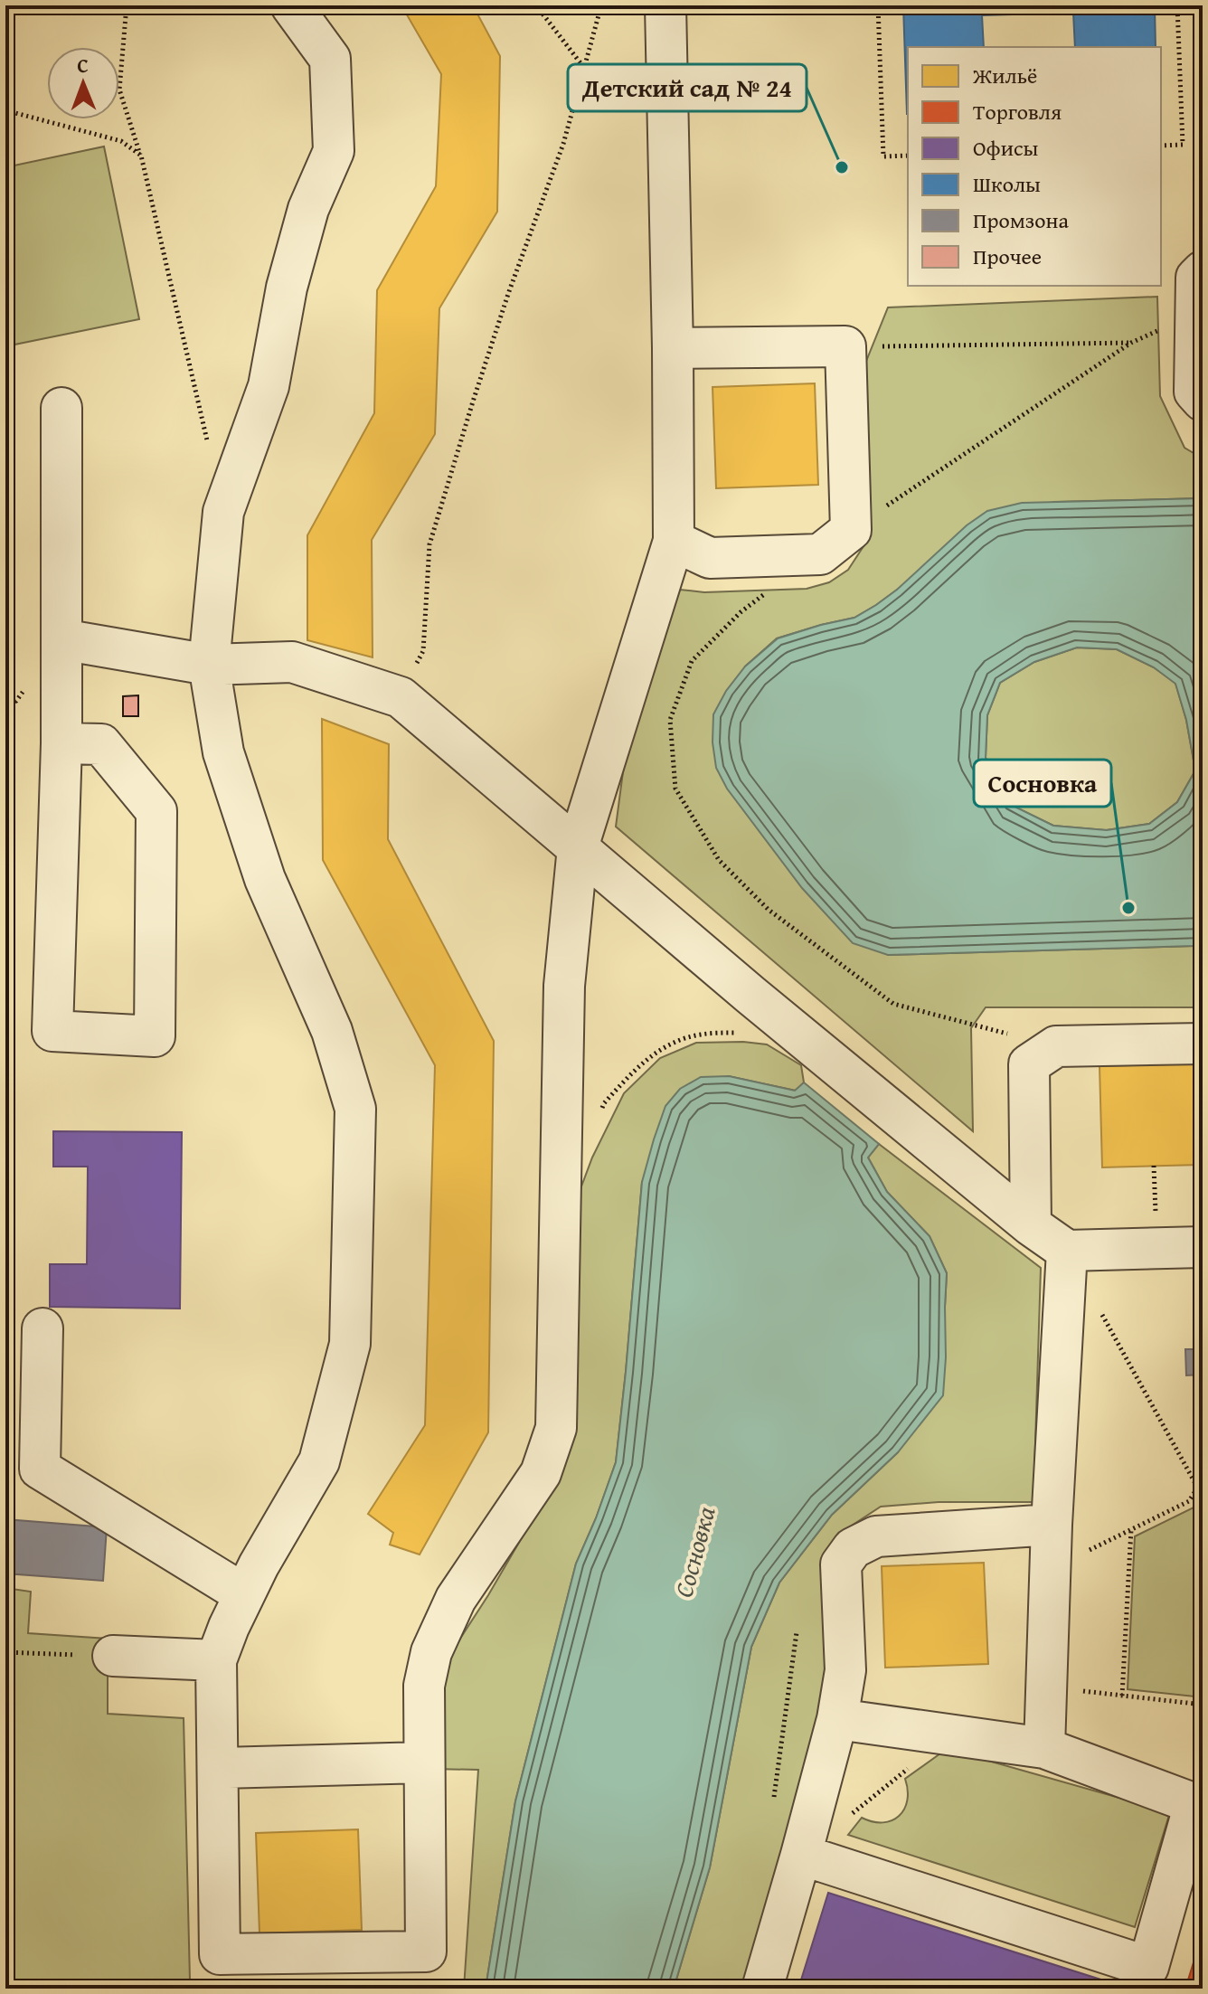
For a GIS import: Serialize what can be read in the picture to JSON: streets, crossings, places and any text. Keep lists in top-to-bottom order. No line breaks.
{"water":["Сосновка"],"places":["Детский сад № 24","Сосновка"],"legend":["Жильё","Торговля","Офисы","Школы","Промзона","Прочее"],"north":"top"}
